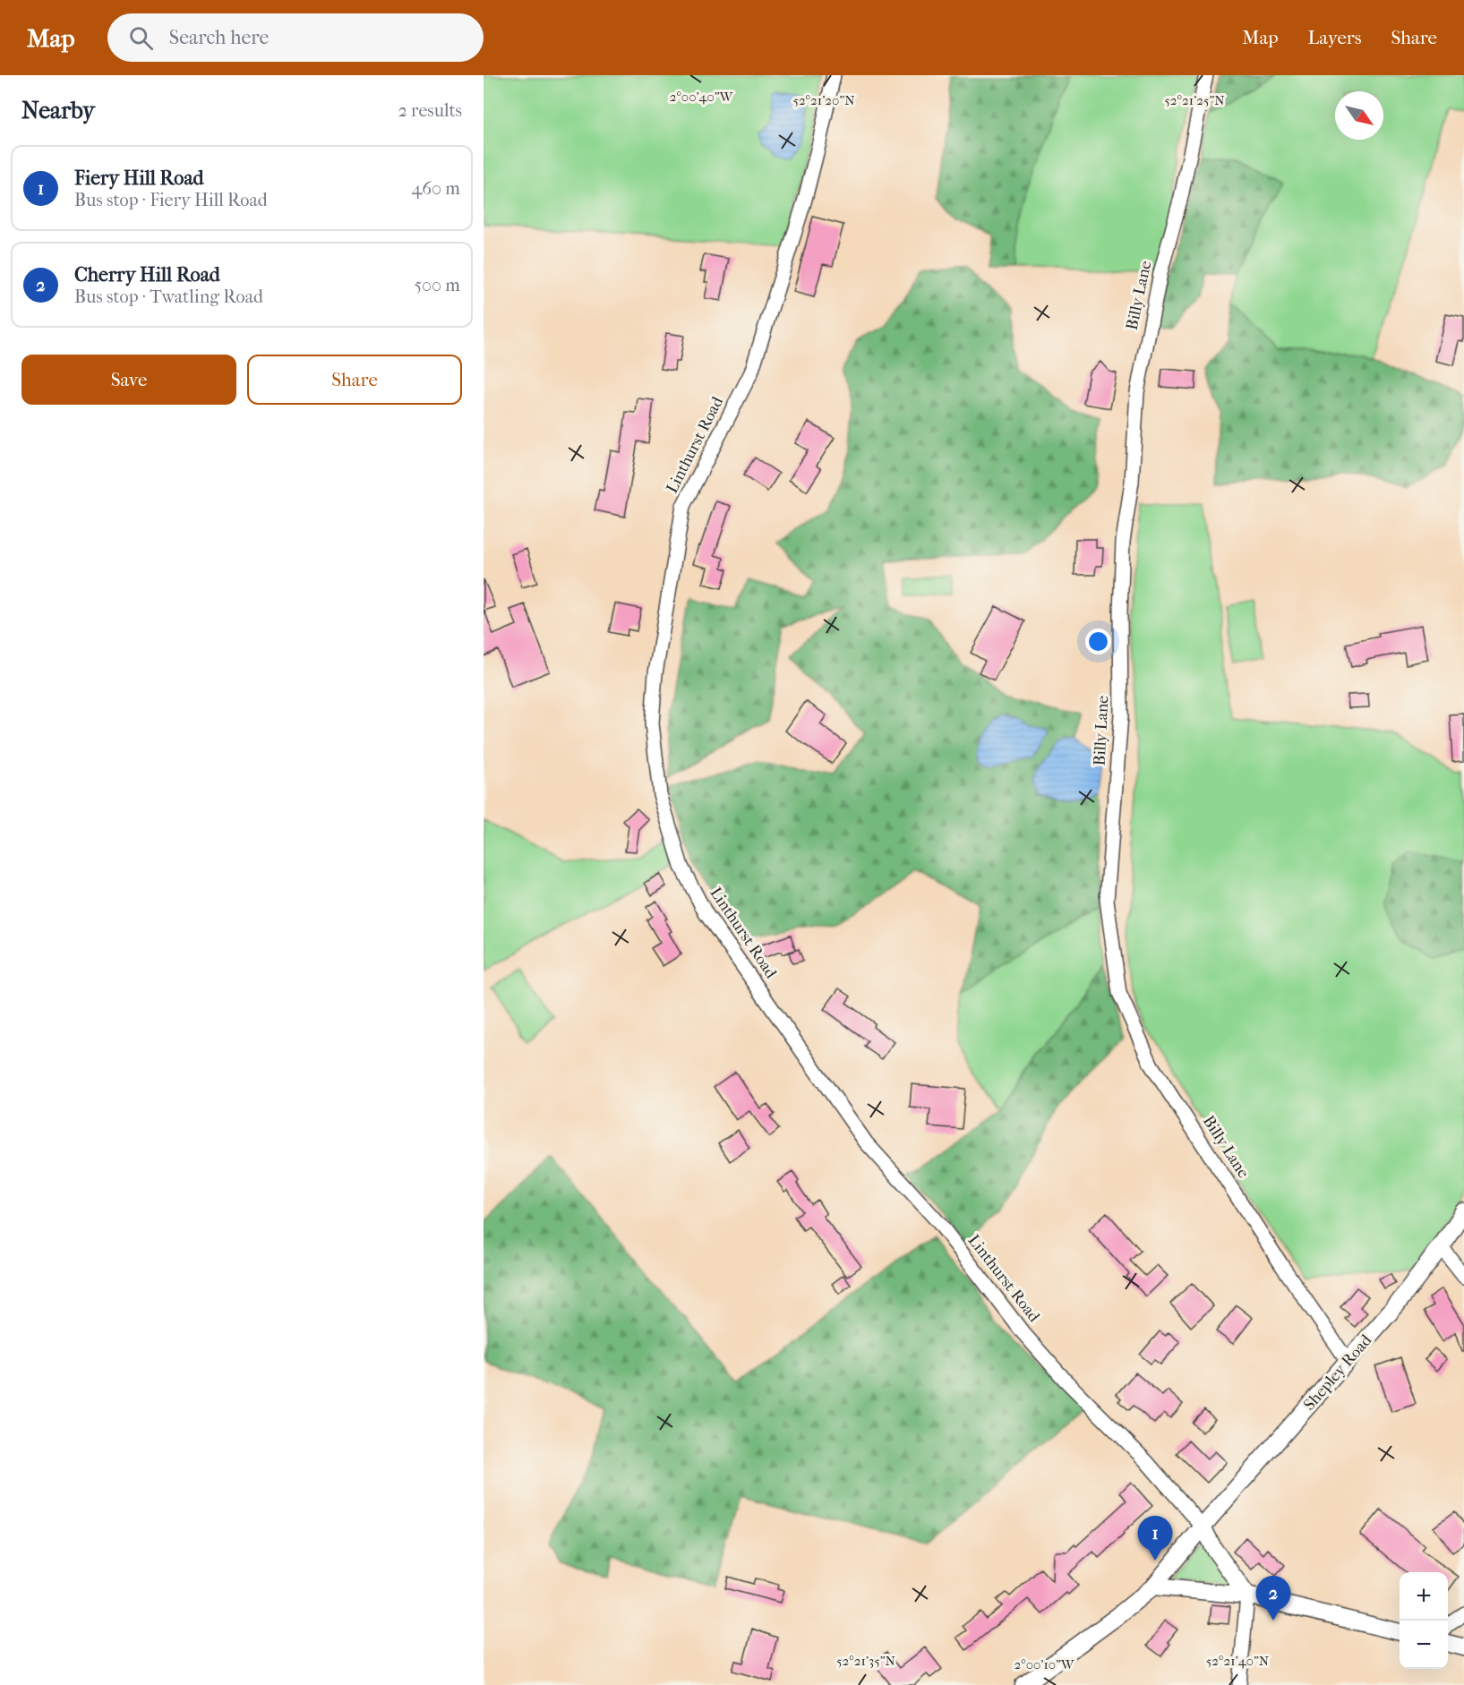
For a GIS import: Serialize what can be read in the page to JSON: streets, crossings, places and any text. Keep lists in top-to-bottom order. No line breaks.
{"streets":{"street":["Billy Lane","Linthurst Road","Shepley Road"]},"crossings":[["Billy Lane","Shepley Road"],["Linthurst Road","Shepley Road"]],"north":"bottom right","page":{"header":"Map","search":"Search here","nav":["Map","Layers","Share"],"heading":["Nearby","2 results"],"list":[{"mark":"1","name":"Fiery Hill Road","note":"Bus stop · Fiery Hill Road","value":"460 m"},{"mark":"2","name":"Cherry Hill Road","note":"Bus stop · Twatling Road","value":"500 m"}],"buttons":["Save","Share"],"pins":["1","2"],"map_buttons":["+","−"]},"coordinates":["2°00'40\"W","52°21'20\"N","52°21'25\"N","52°21'35\"N","52°21'40\"N","2°00'10\"W"]}
